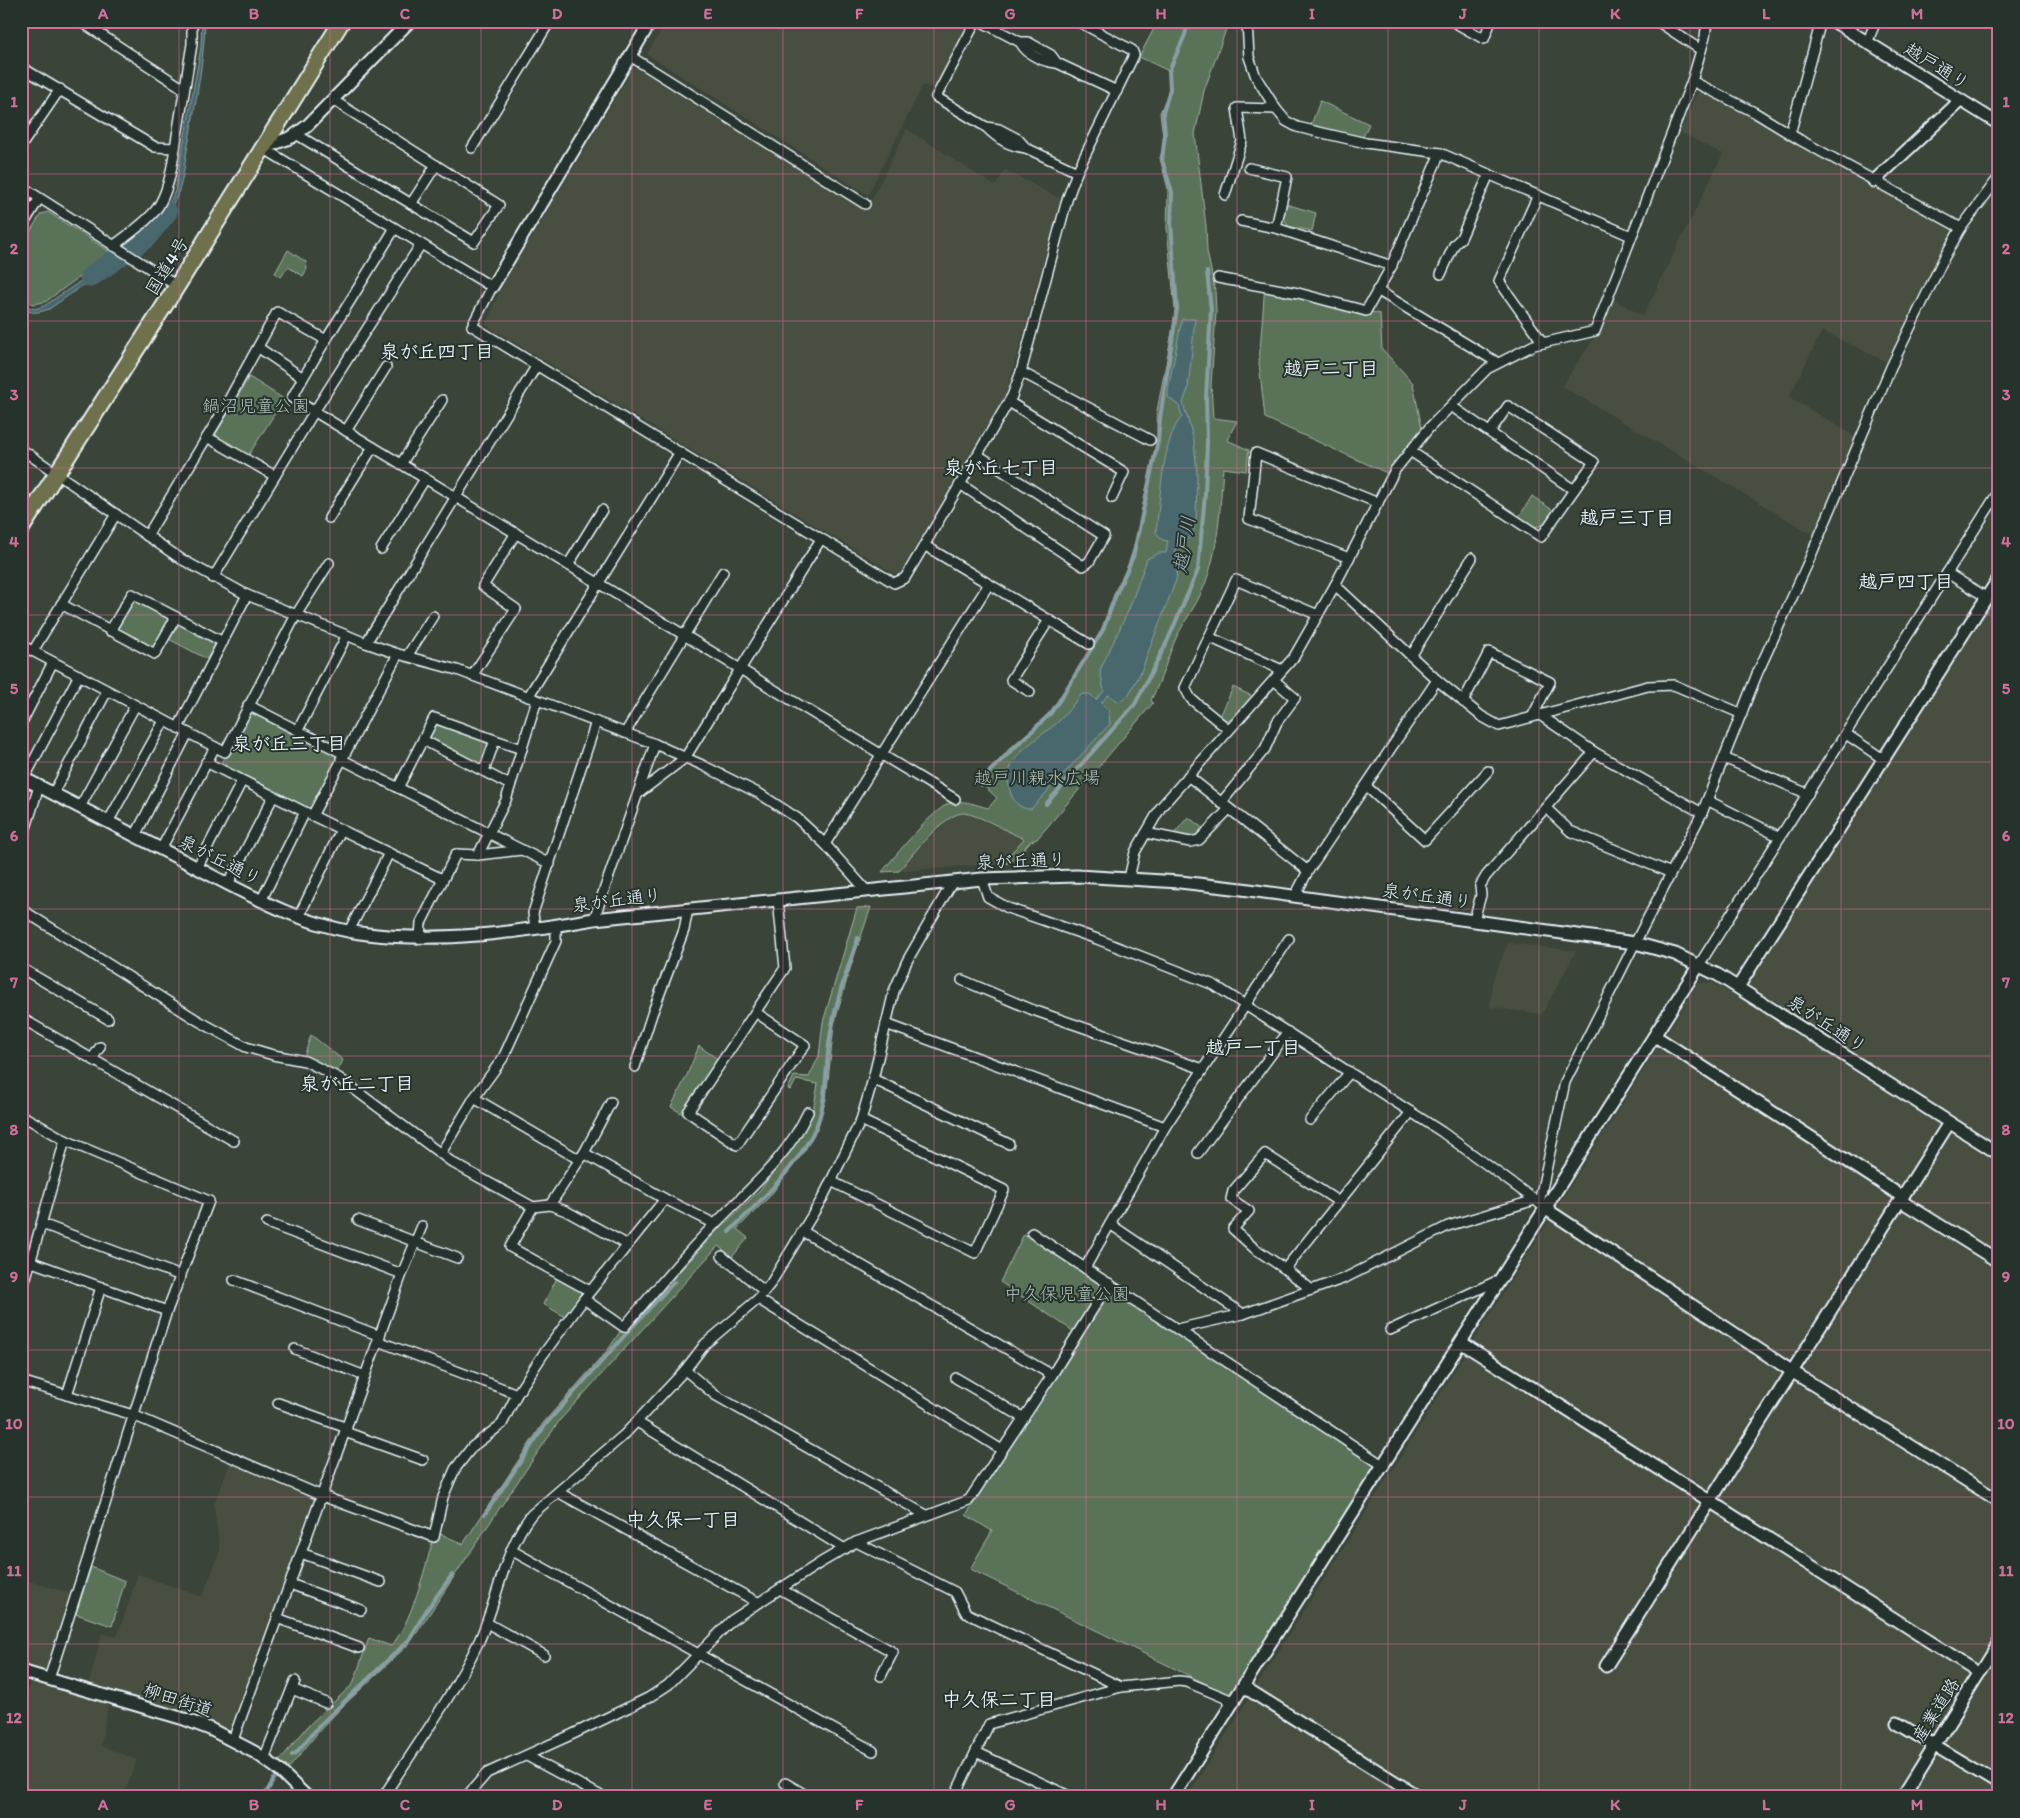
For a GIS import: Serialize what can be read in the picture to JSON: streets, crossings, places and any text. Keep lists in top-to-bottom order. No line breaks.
{"streets":{"highway":["国道4号"],"street":["越戸通り","泉が丘通り","柳田街道","産業道路"]},"districts":["泉が丘四丁目","越戸二丁目","泉が丘七丁目","越戸三丁目","越戸四丁目","泉が丘三丁目","越戸一丁目","泉が丘二丁目","中久保一丁目","中久保二丁目"],"water":["越戸川"],"parks":["鍋沼児童公園","越戸川親水広場","中久保児童公園"],"grid":{"columns":["A","B","C","D","E","F","G","H","I","J","K","L","M"],"rows":["1","2","3","4","5","6","7","8","9","10","11","12"]}}
